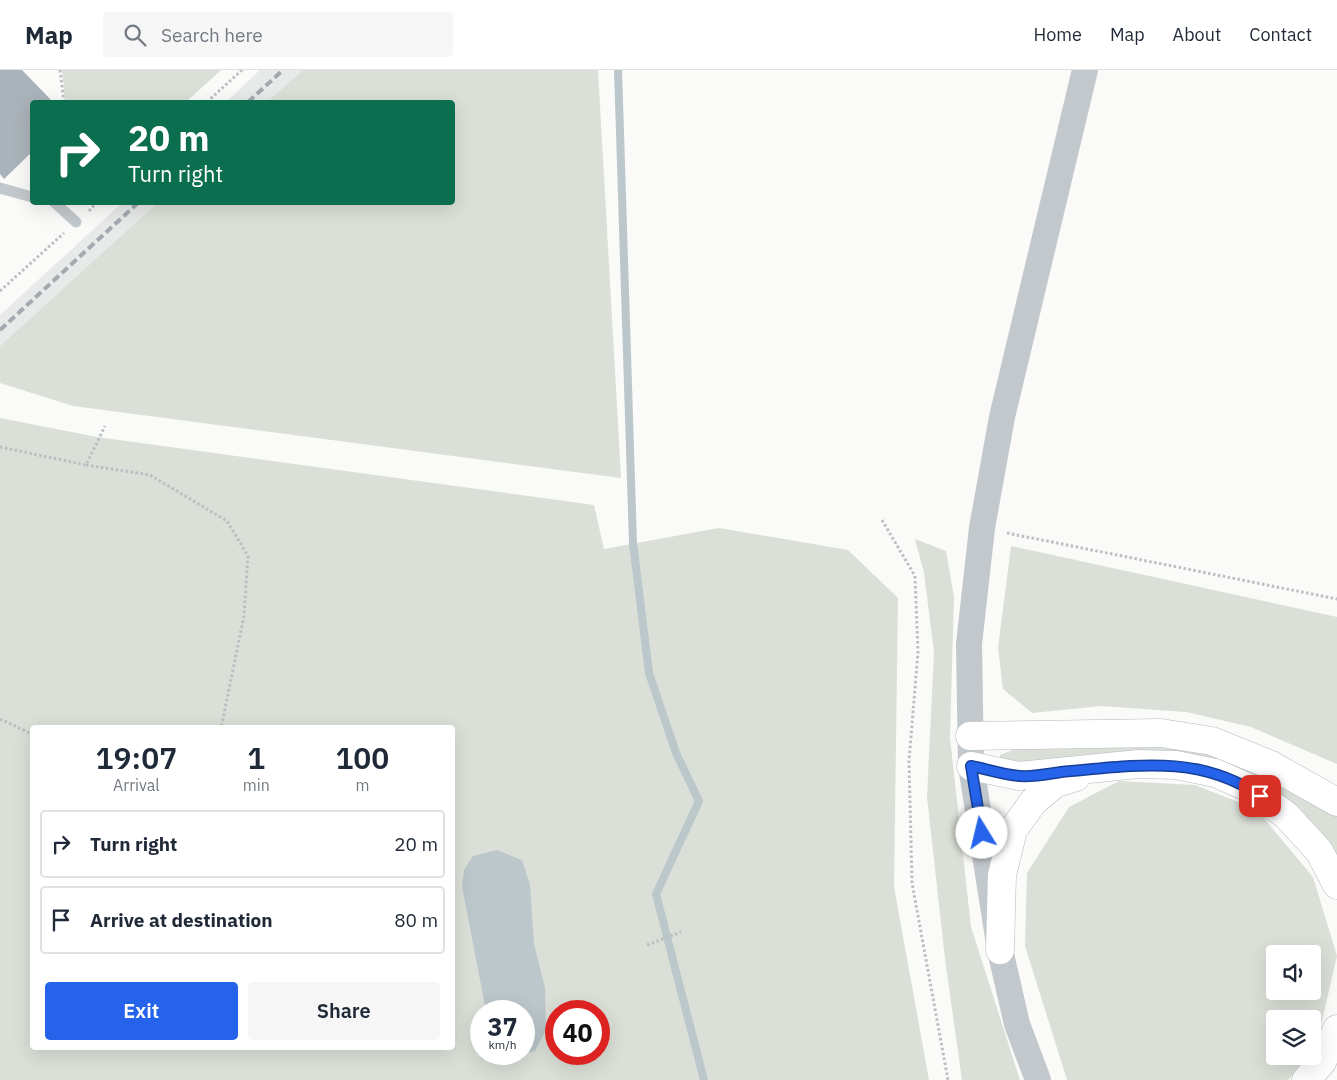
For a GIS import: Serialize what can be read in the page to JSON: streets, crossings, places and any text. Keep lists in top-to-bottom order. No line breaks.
{"page":{"header":"Map","search":"Search here","nav":["Home","Map","About","Contact"],"turn":["20 m","Turn right"],"eta":["19:07","Arrival","1","min","100","m"],"list":[{"name":"Turn right","value":"20 m"},{"name":"Arrive at destination","value":"80 m"}],"buttons":["Exit","Share"],"speed":"37 km/h","limit":"40"}}
